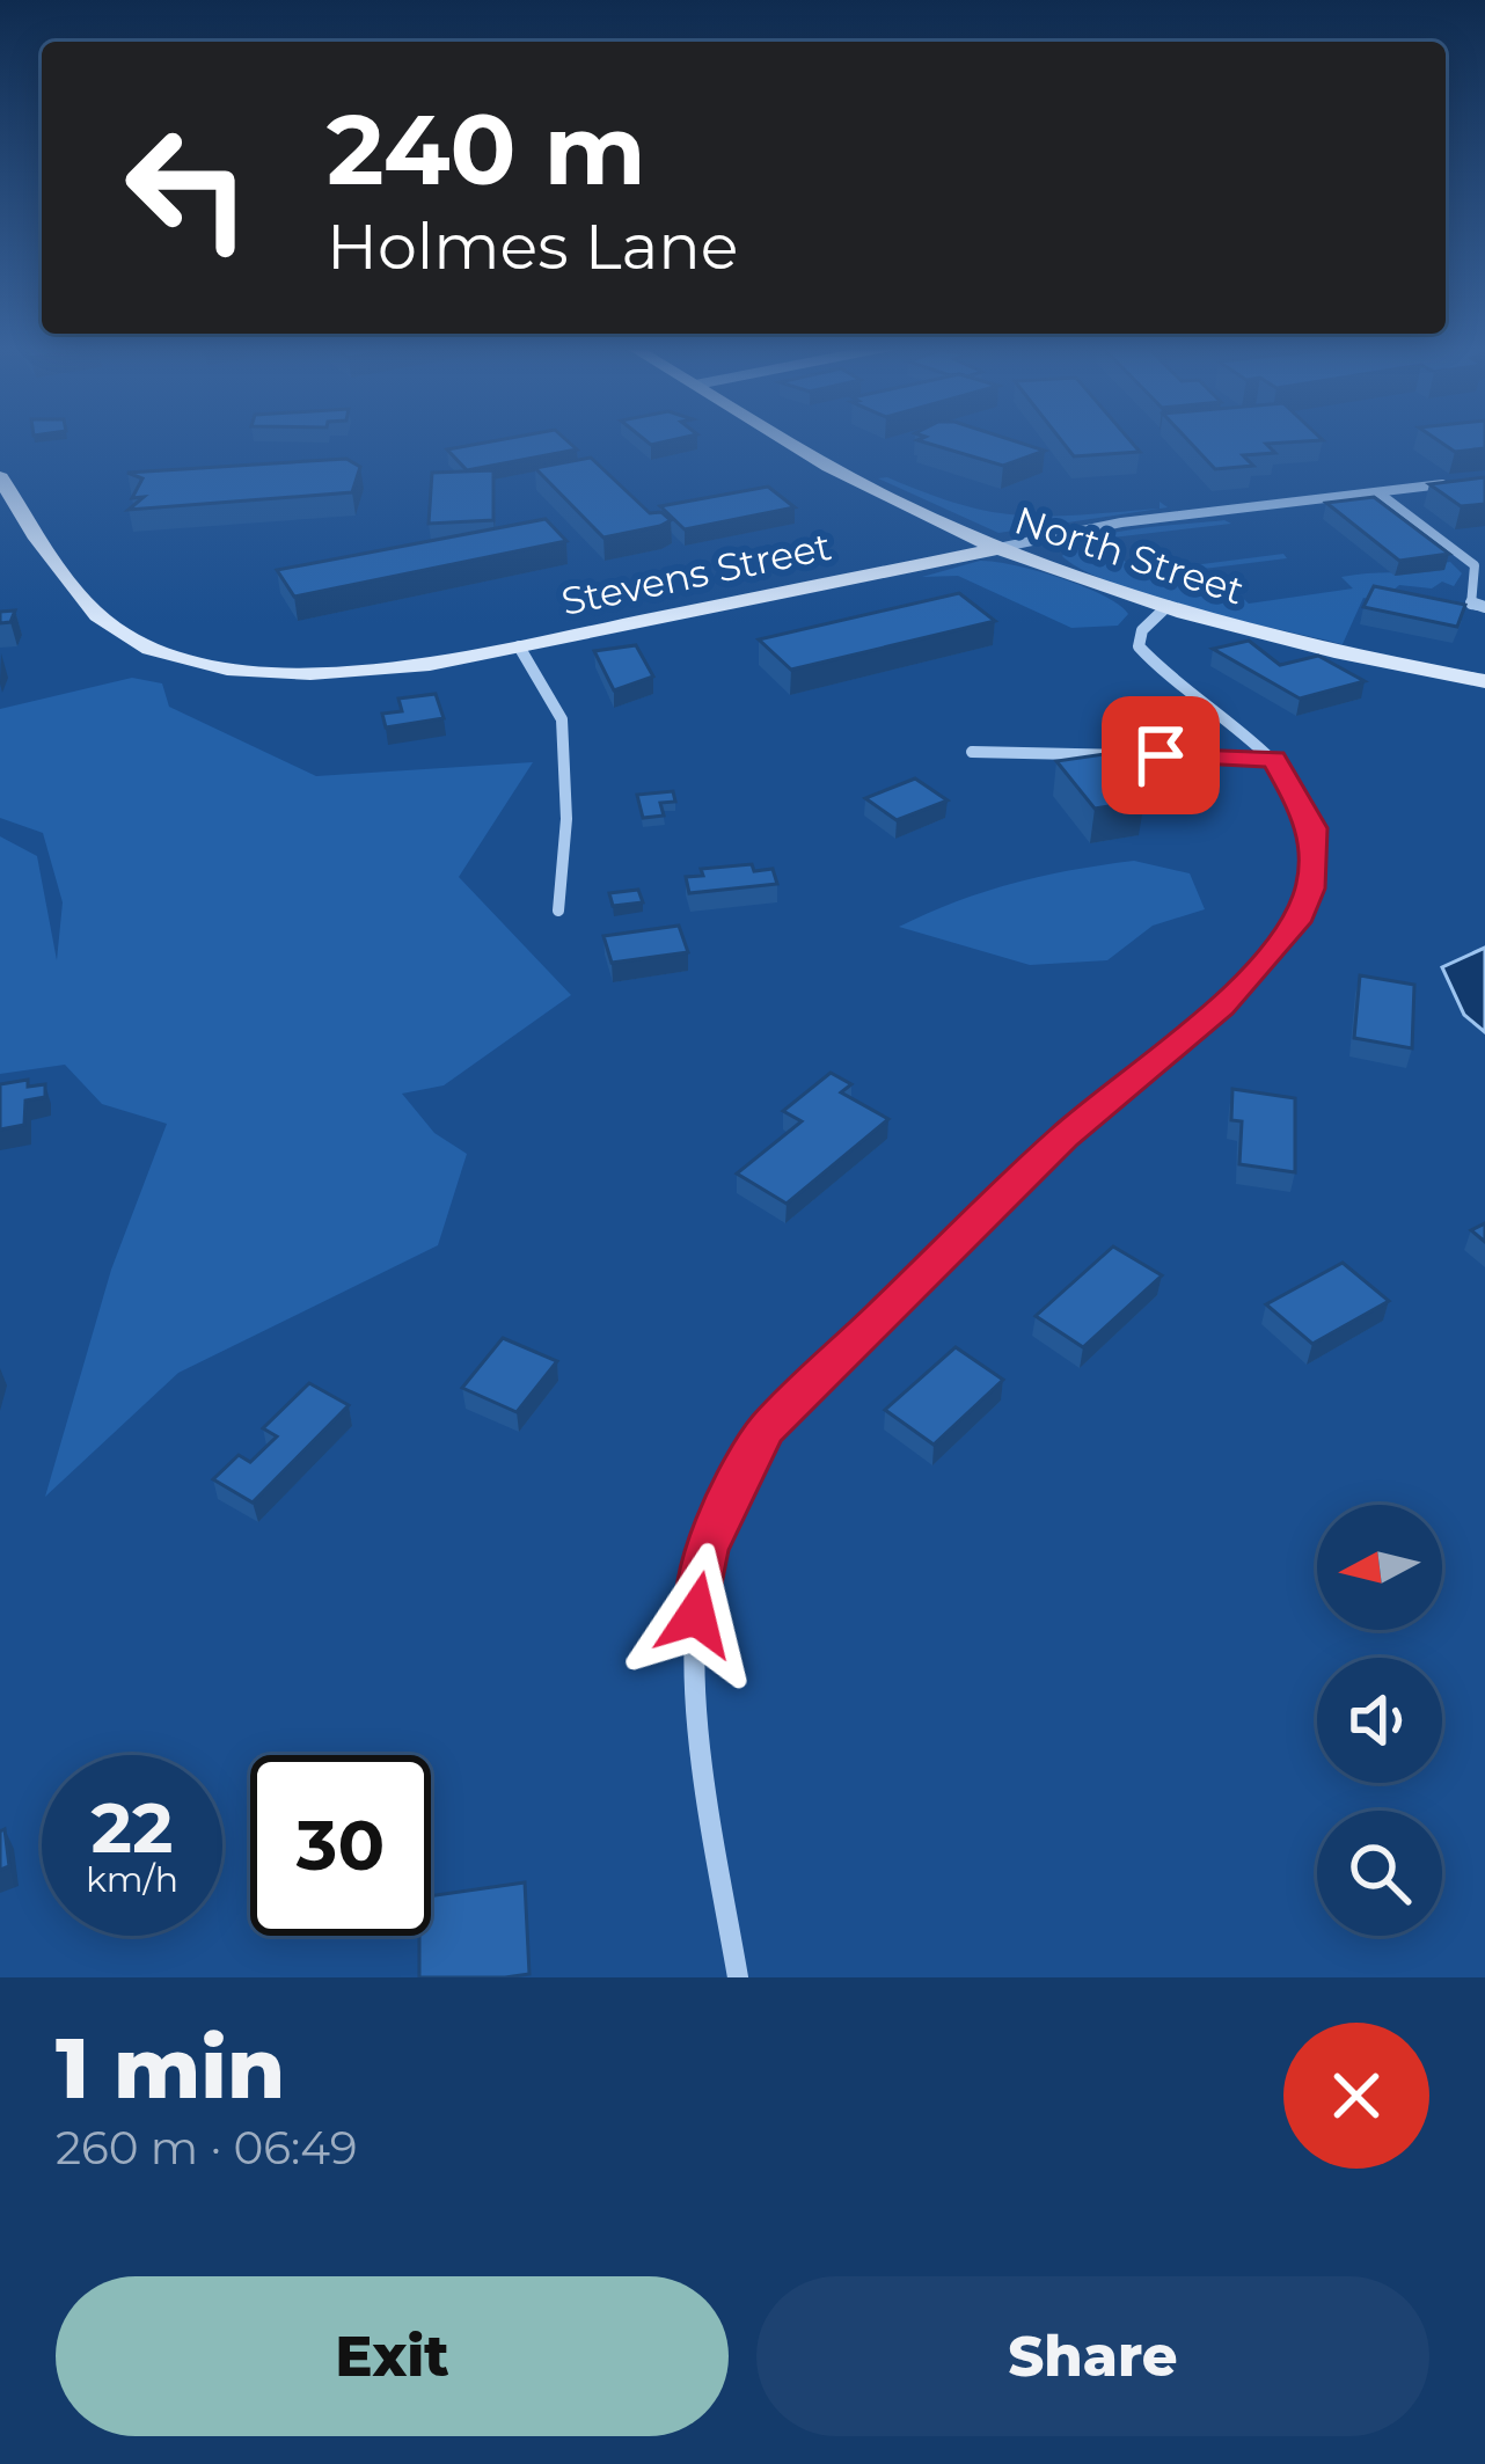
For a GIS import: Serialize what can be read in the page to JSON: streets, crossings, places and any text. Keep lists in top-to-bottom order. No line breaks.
{"streets":{"street":["North Street","Stevens Street"]},"crossings":[["North Street","Stevens Street"]],"north":"left","page":{"turn":["240 m","Holmes Lane"],"speed":"22 km/h","limit":"30","heading":["1 min","260 m · 06:49"],"buttons":["Exit","Share"]}}
